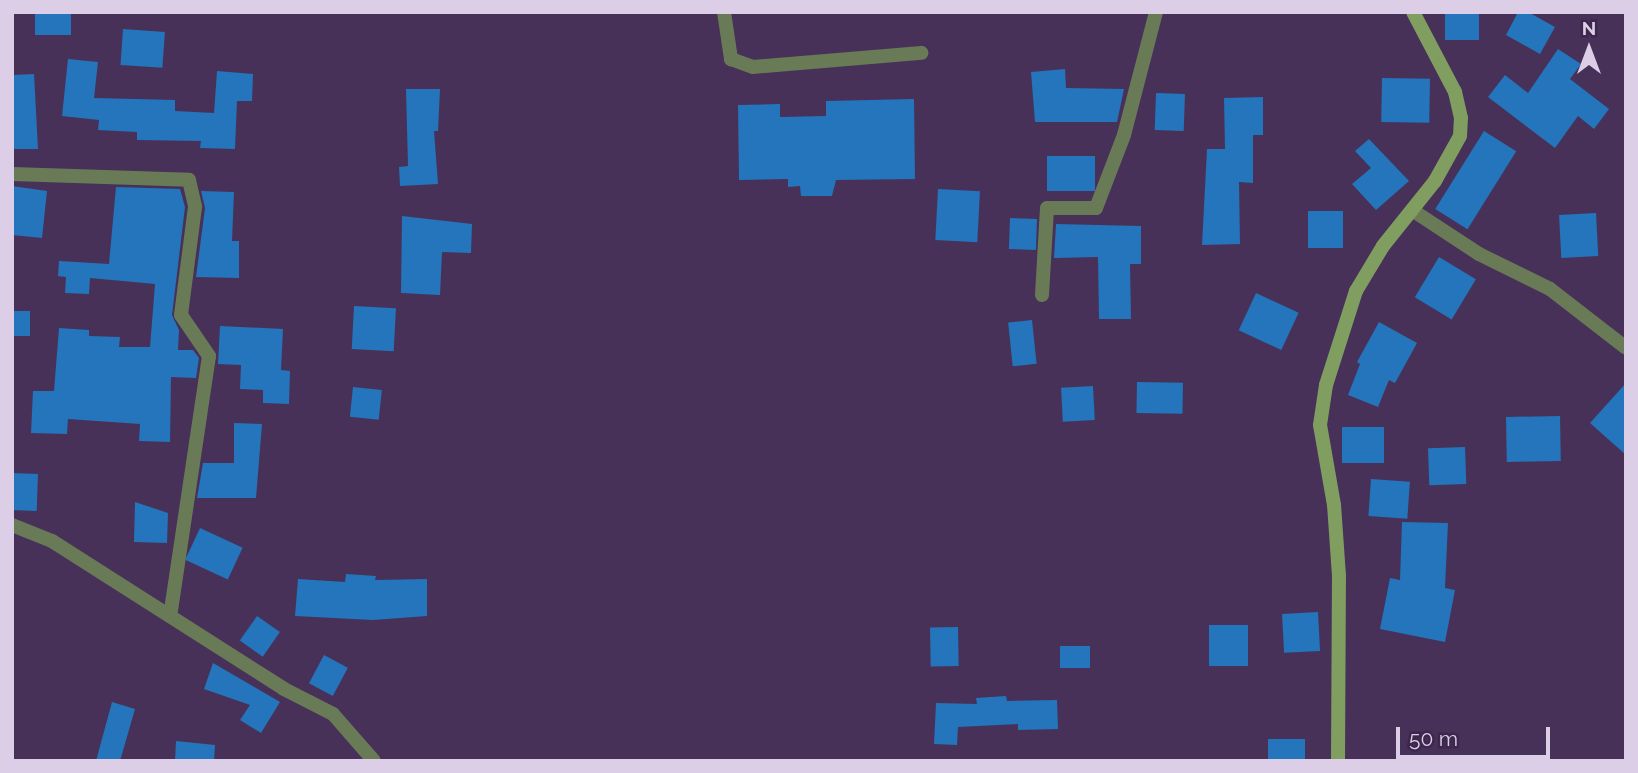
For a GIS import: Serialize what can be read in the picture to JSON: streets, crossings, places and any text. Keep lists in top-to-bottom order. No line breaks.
{"scale_bar":"50 m","north":"top"}
